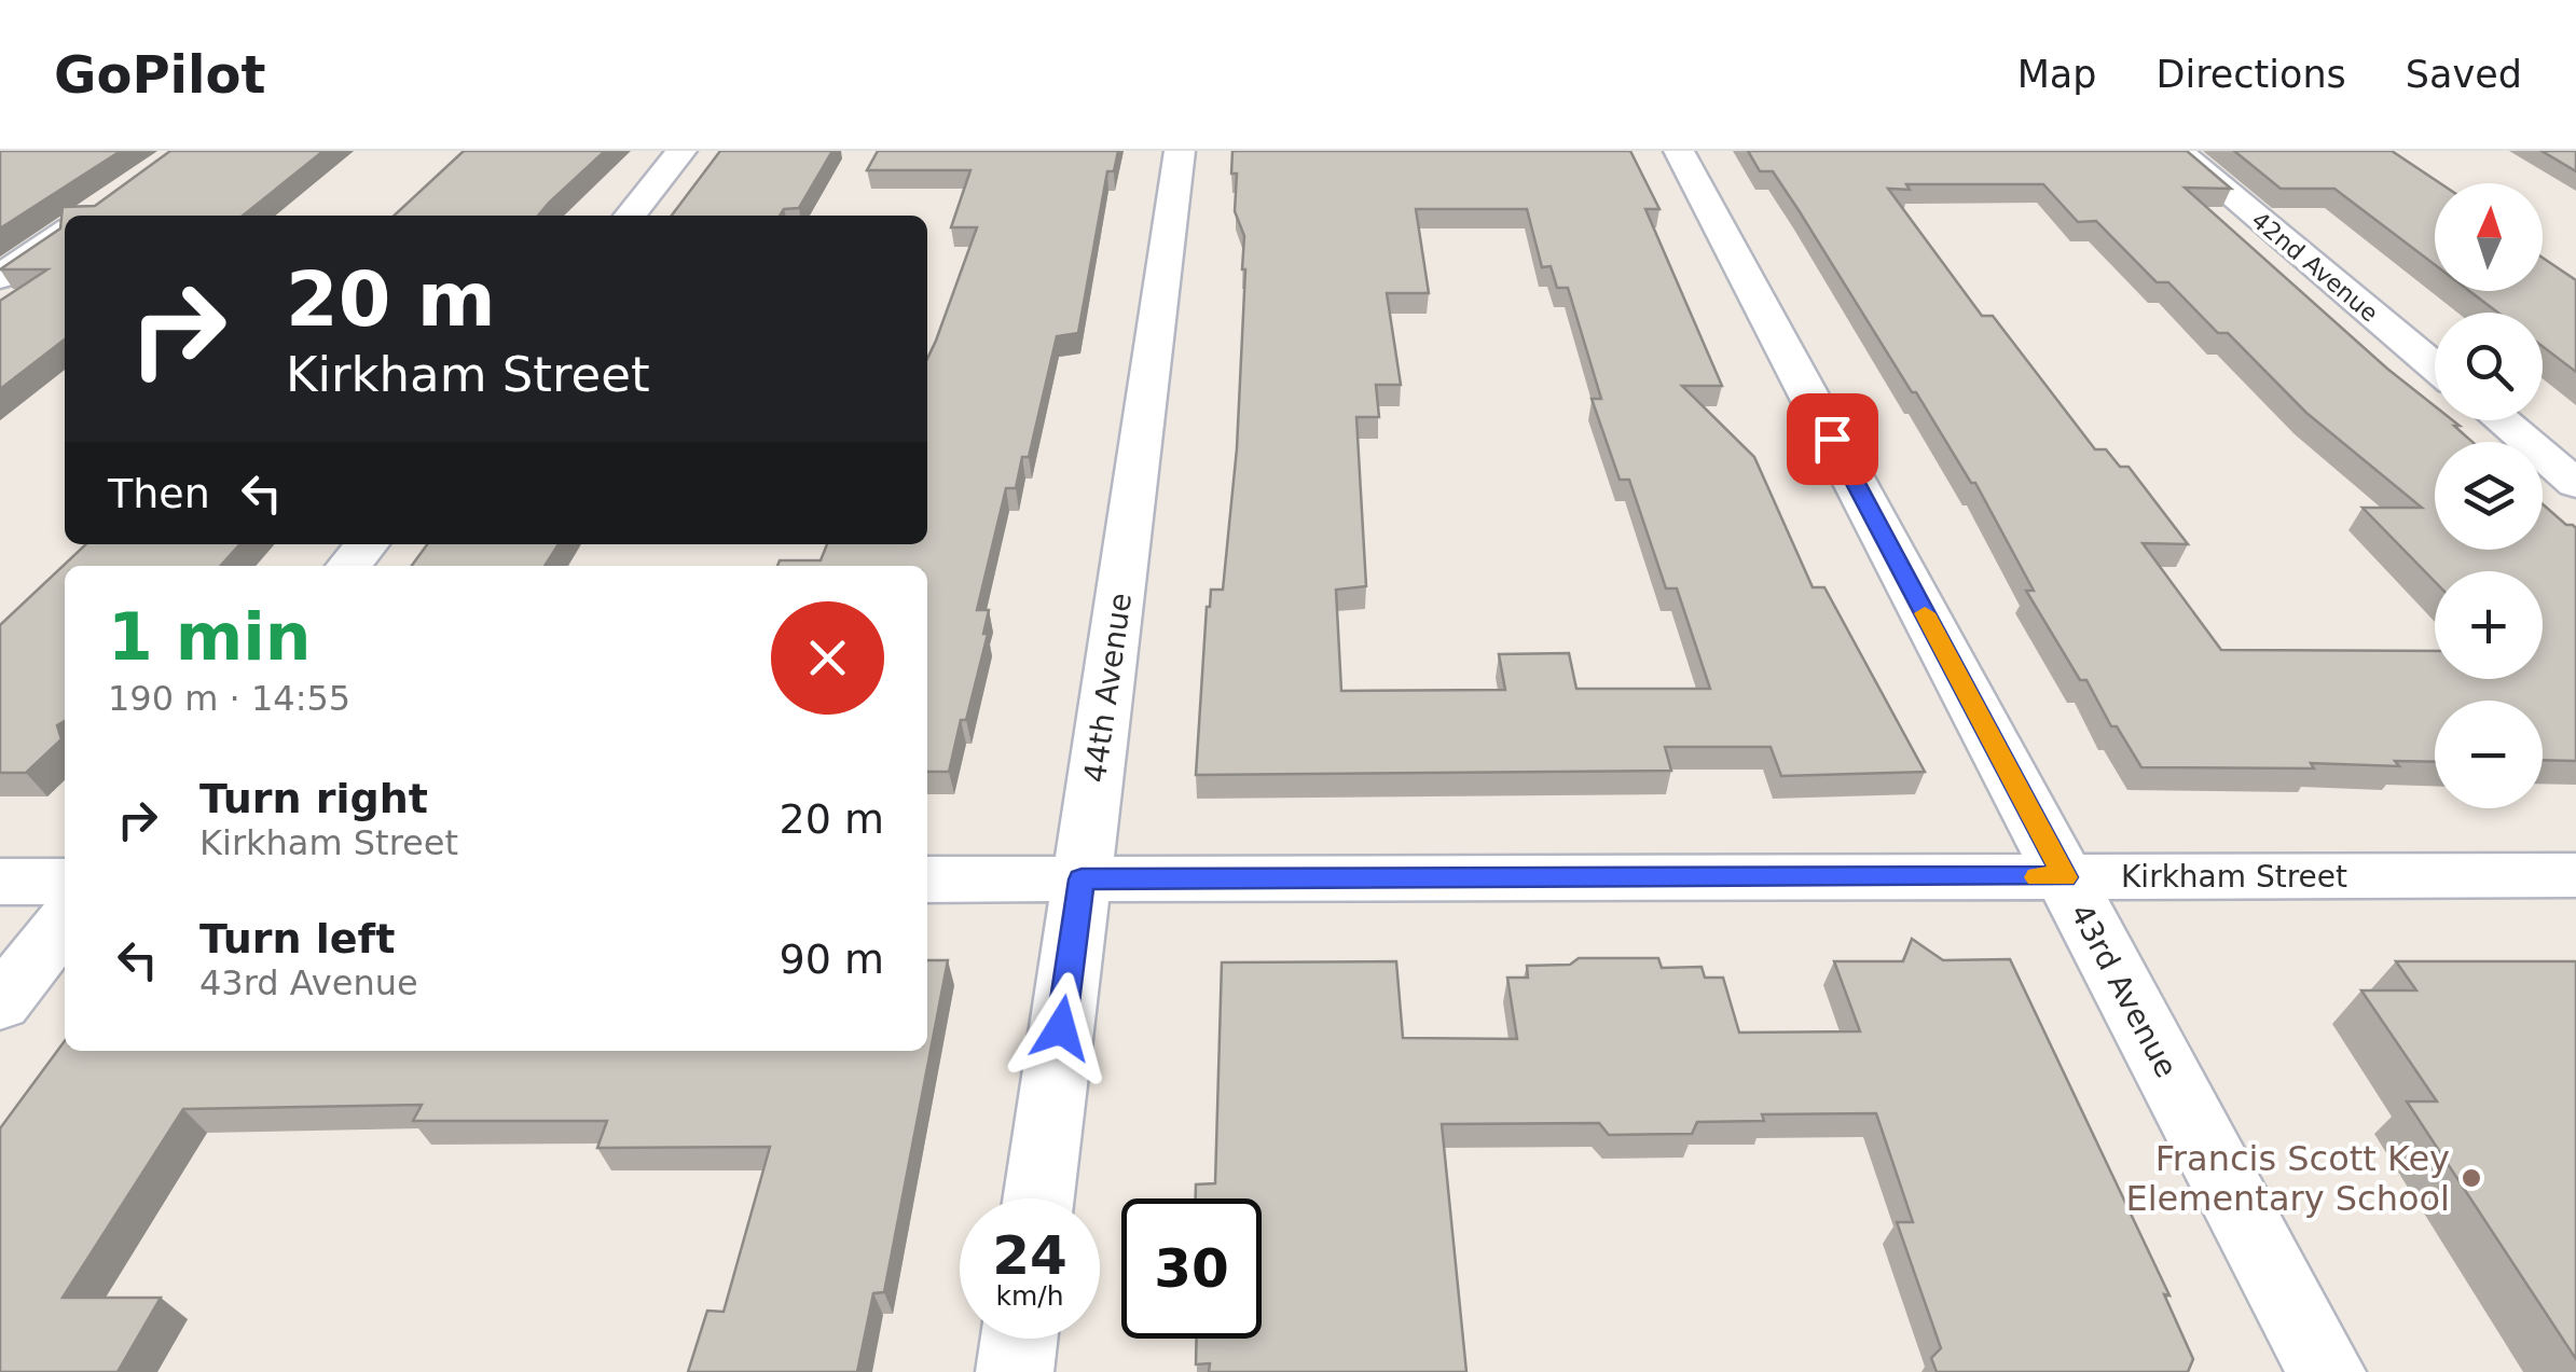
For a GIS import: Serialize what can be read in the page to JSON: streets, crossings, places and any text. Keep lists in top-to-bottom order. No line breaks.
{"streets":{"street":["42nd Avenue","44th Avenue","Kirkham Street","43rd Avenue"]},"crossings":[["44th Avenue","Kirkham Street"],["Kirkham Street","43rd Avenue"]],"places":["Francis Scott Key Elementary School"],"north":"top","page":{"header":"GoPilot","nav":["Map","Directions","Saved"],"map_buttons":["+","−"],"turn":["20 m","Kirkham Street"],"then":"Then","heading":["1 min","190 m · 14:55"],"list":[{"name":"Turn right","note":"Kirkham Street","value":"20 m"},{"name":"Turn left","note":"43rd Avenue","value":"90 m"}],"speed":"24 km/h","limit":"30"}}
